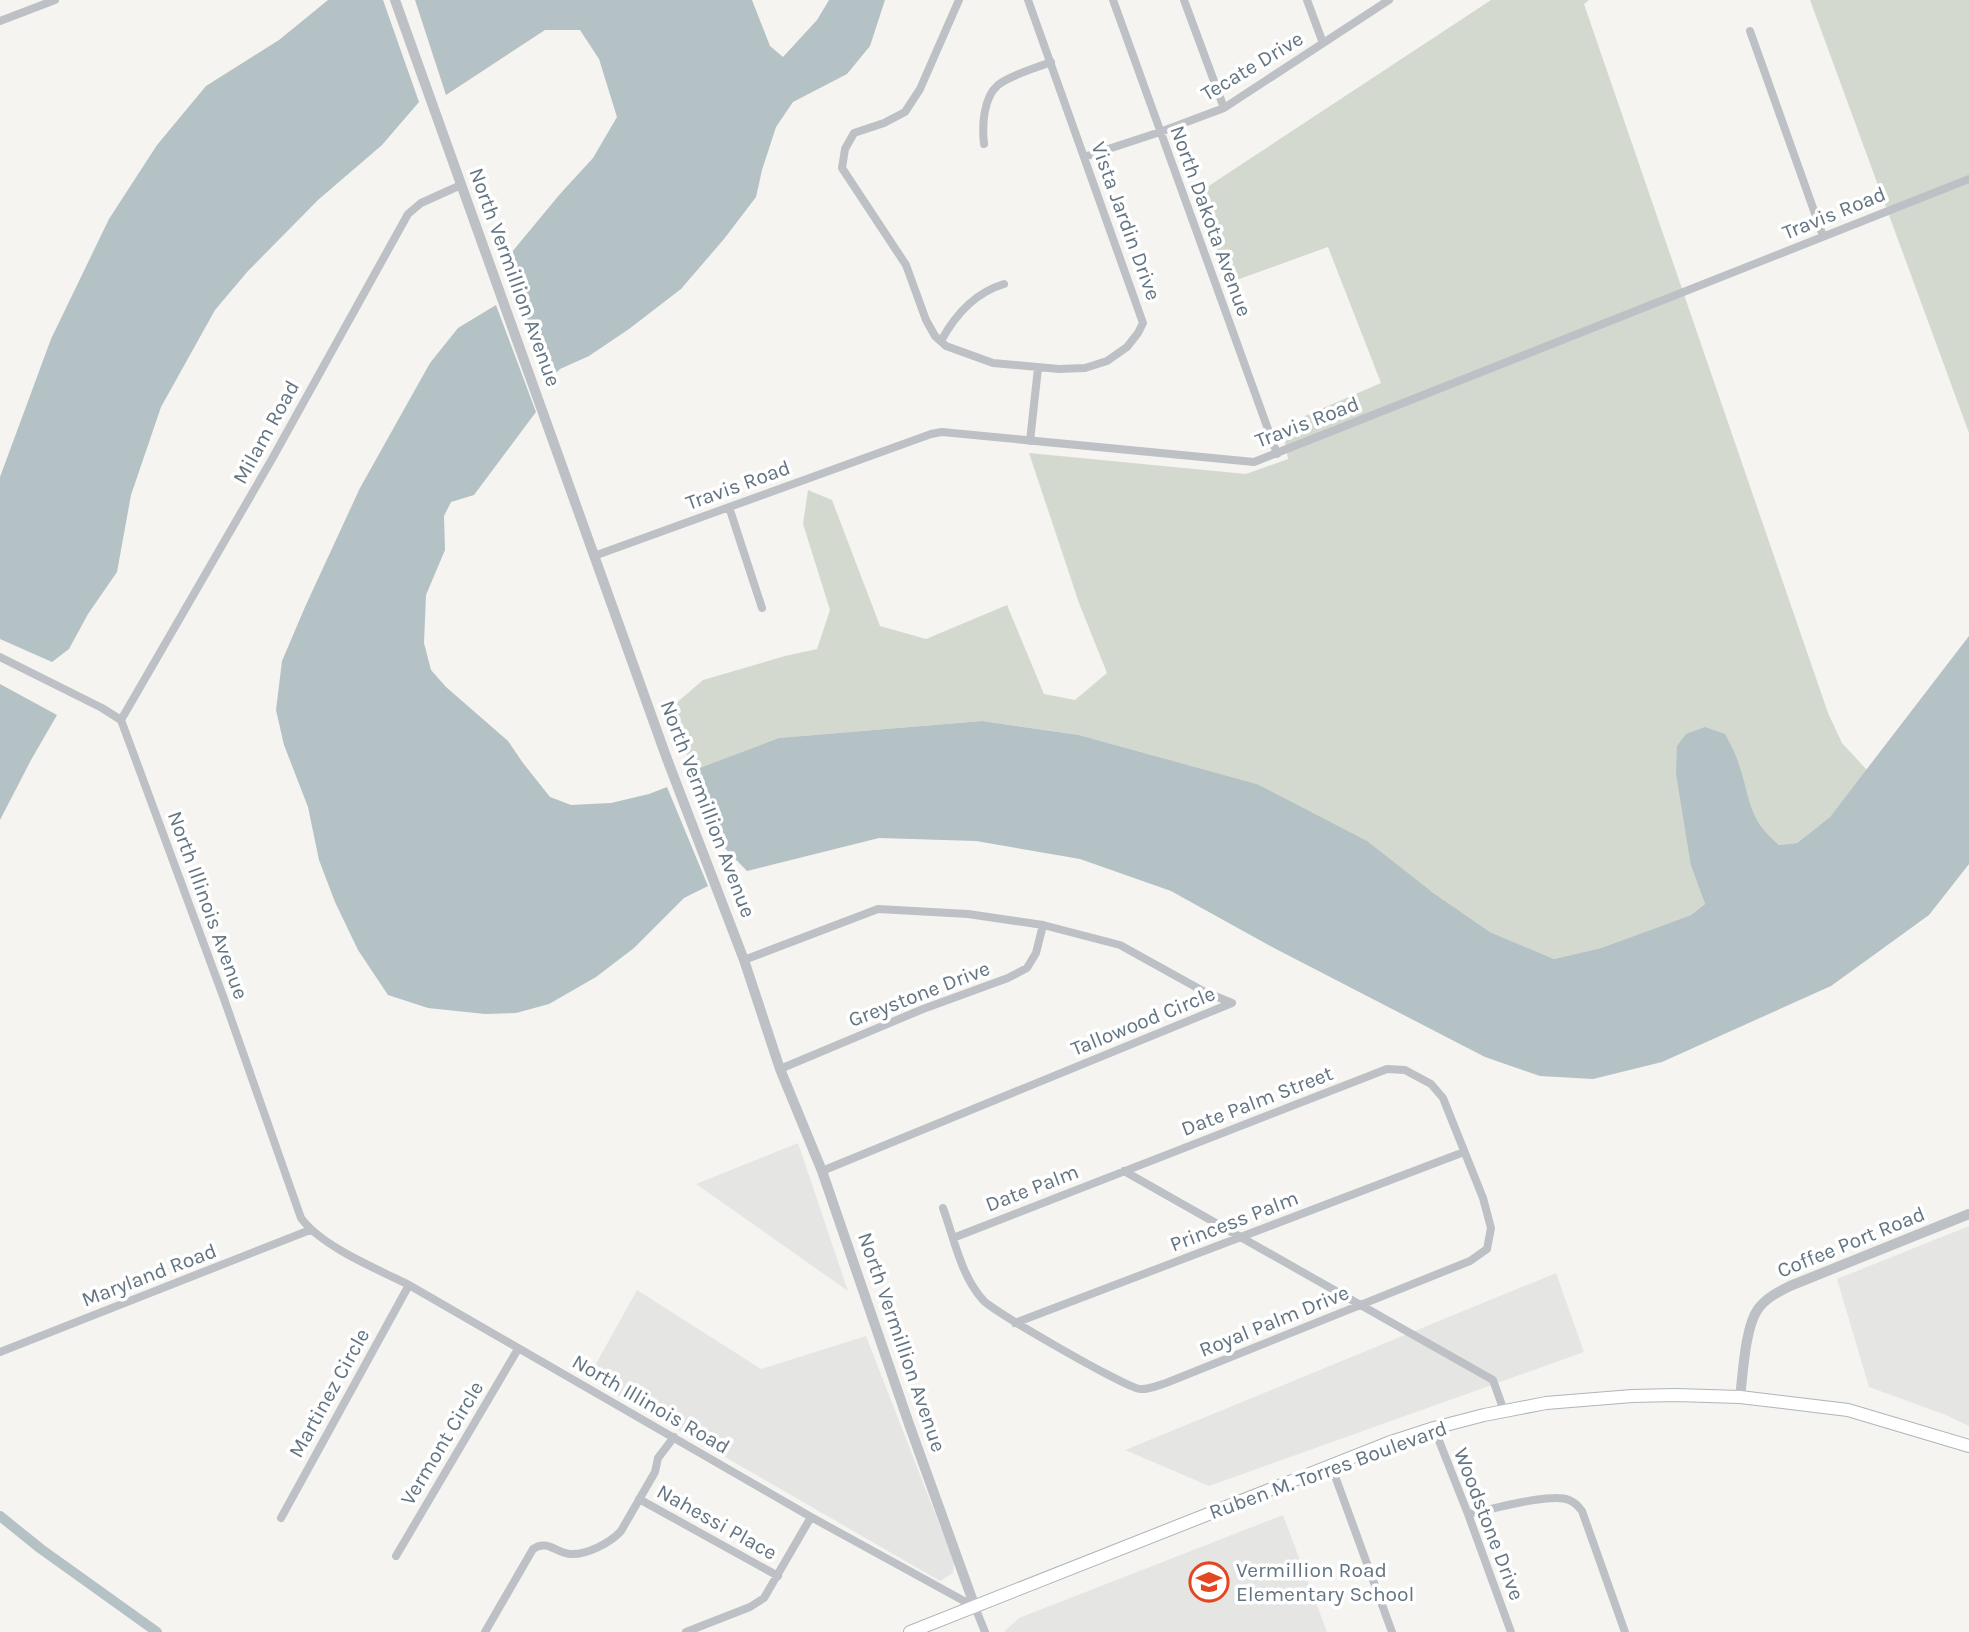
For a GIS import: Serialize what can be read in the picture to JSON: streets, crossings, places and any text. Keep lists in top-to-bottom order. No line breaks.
{"streets":{"main road":["Ruben M. Torres Boulevard"],"street":["Tecate Drive","Travis Road","Vista Jardin Drive","North Dakota Avenue","North Vermillion Avenue","Milam Road","North Illinois Avenue","Greystone Drive","Tallowood Circle","Date Palm Street","Date Palm","Princess Palm","Coffee Port Road","Maryland Road","Royal Palm Drive","Martinez Circle","North Illinois Road","Vermont Circle","Nahessi Place","Woodstone Drive"]},"crossings":[["Tecate Drive","Vista Jardin Drive"],["Tecate Drive","North Dakota Avenue"],["Travis Road","North Dakota Avenue"],["Travis Road","North Vermillion Avenue"],["North Vermillion Avenue","Milam Road"],["North Vermillion Avenue","Greystone Drive"],["North Vermillion Avenue","Tallowood Circle"],["North Vermillion Avenue","North Illinois Road"],["North Vermillion Avenue","Ruben M. Torres Boulevard"],["Milam Road","North Illinois Avenue"],["North Illinois Avenue","Maryland Road"],["North Illinois Avenue","North Illinois Road"],["Greystone Drive","Tallowood Circle"],["Date Palm Street","Date Palm"],["Date Palm Street","Royal Palm Drive"],["Date Palm","Royal Palm Drive"],["Princess Palm","Royal Palm Drive"],["Coffee Port Road","Ruben M. Torres Boulevard"],["Maryland Road","North Illinois Road"],["Martinez Circle","North Illinois Road"],["North Illinois Road","Vermont Circle"],["North Illinois Road","Ruben M. Torres Boulevard"],["Ruben M. Torres Boulevard","Woodstone Drive"]],"places":{"school or university":["Vermillion Road Elementary School"]}}
